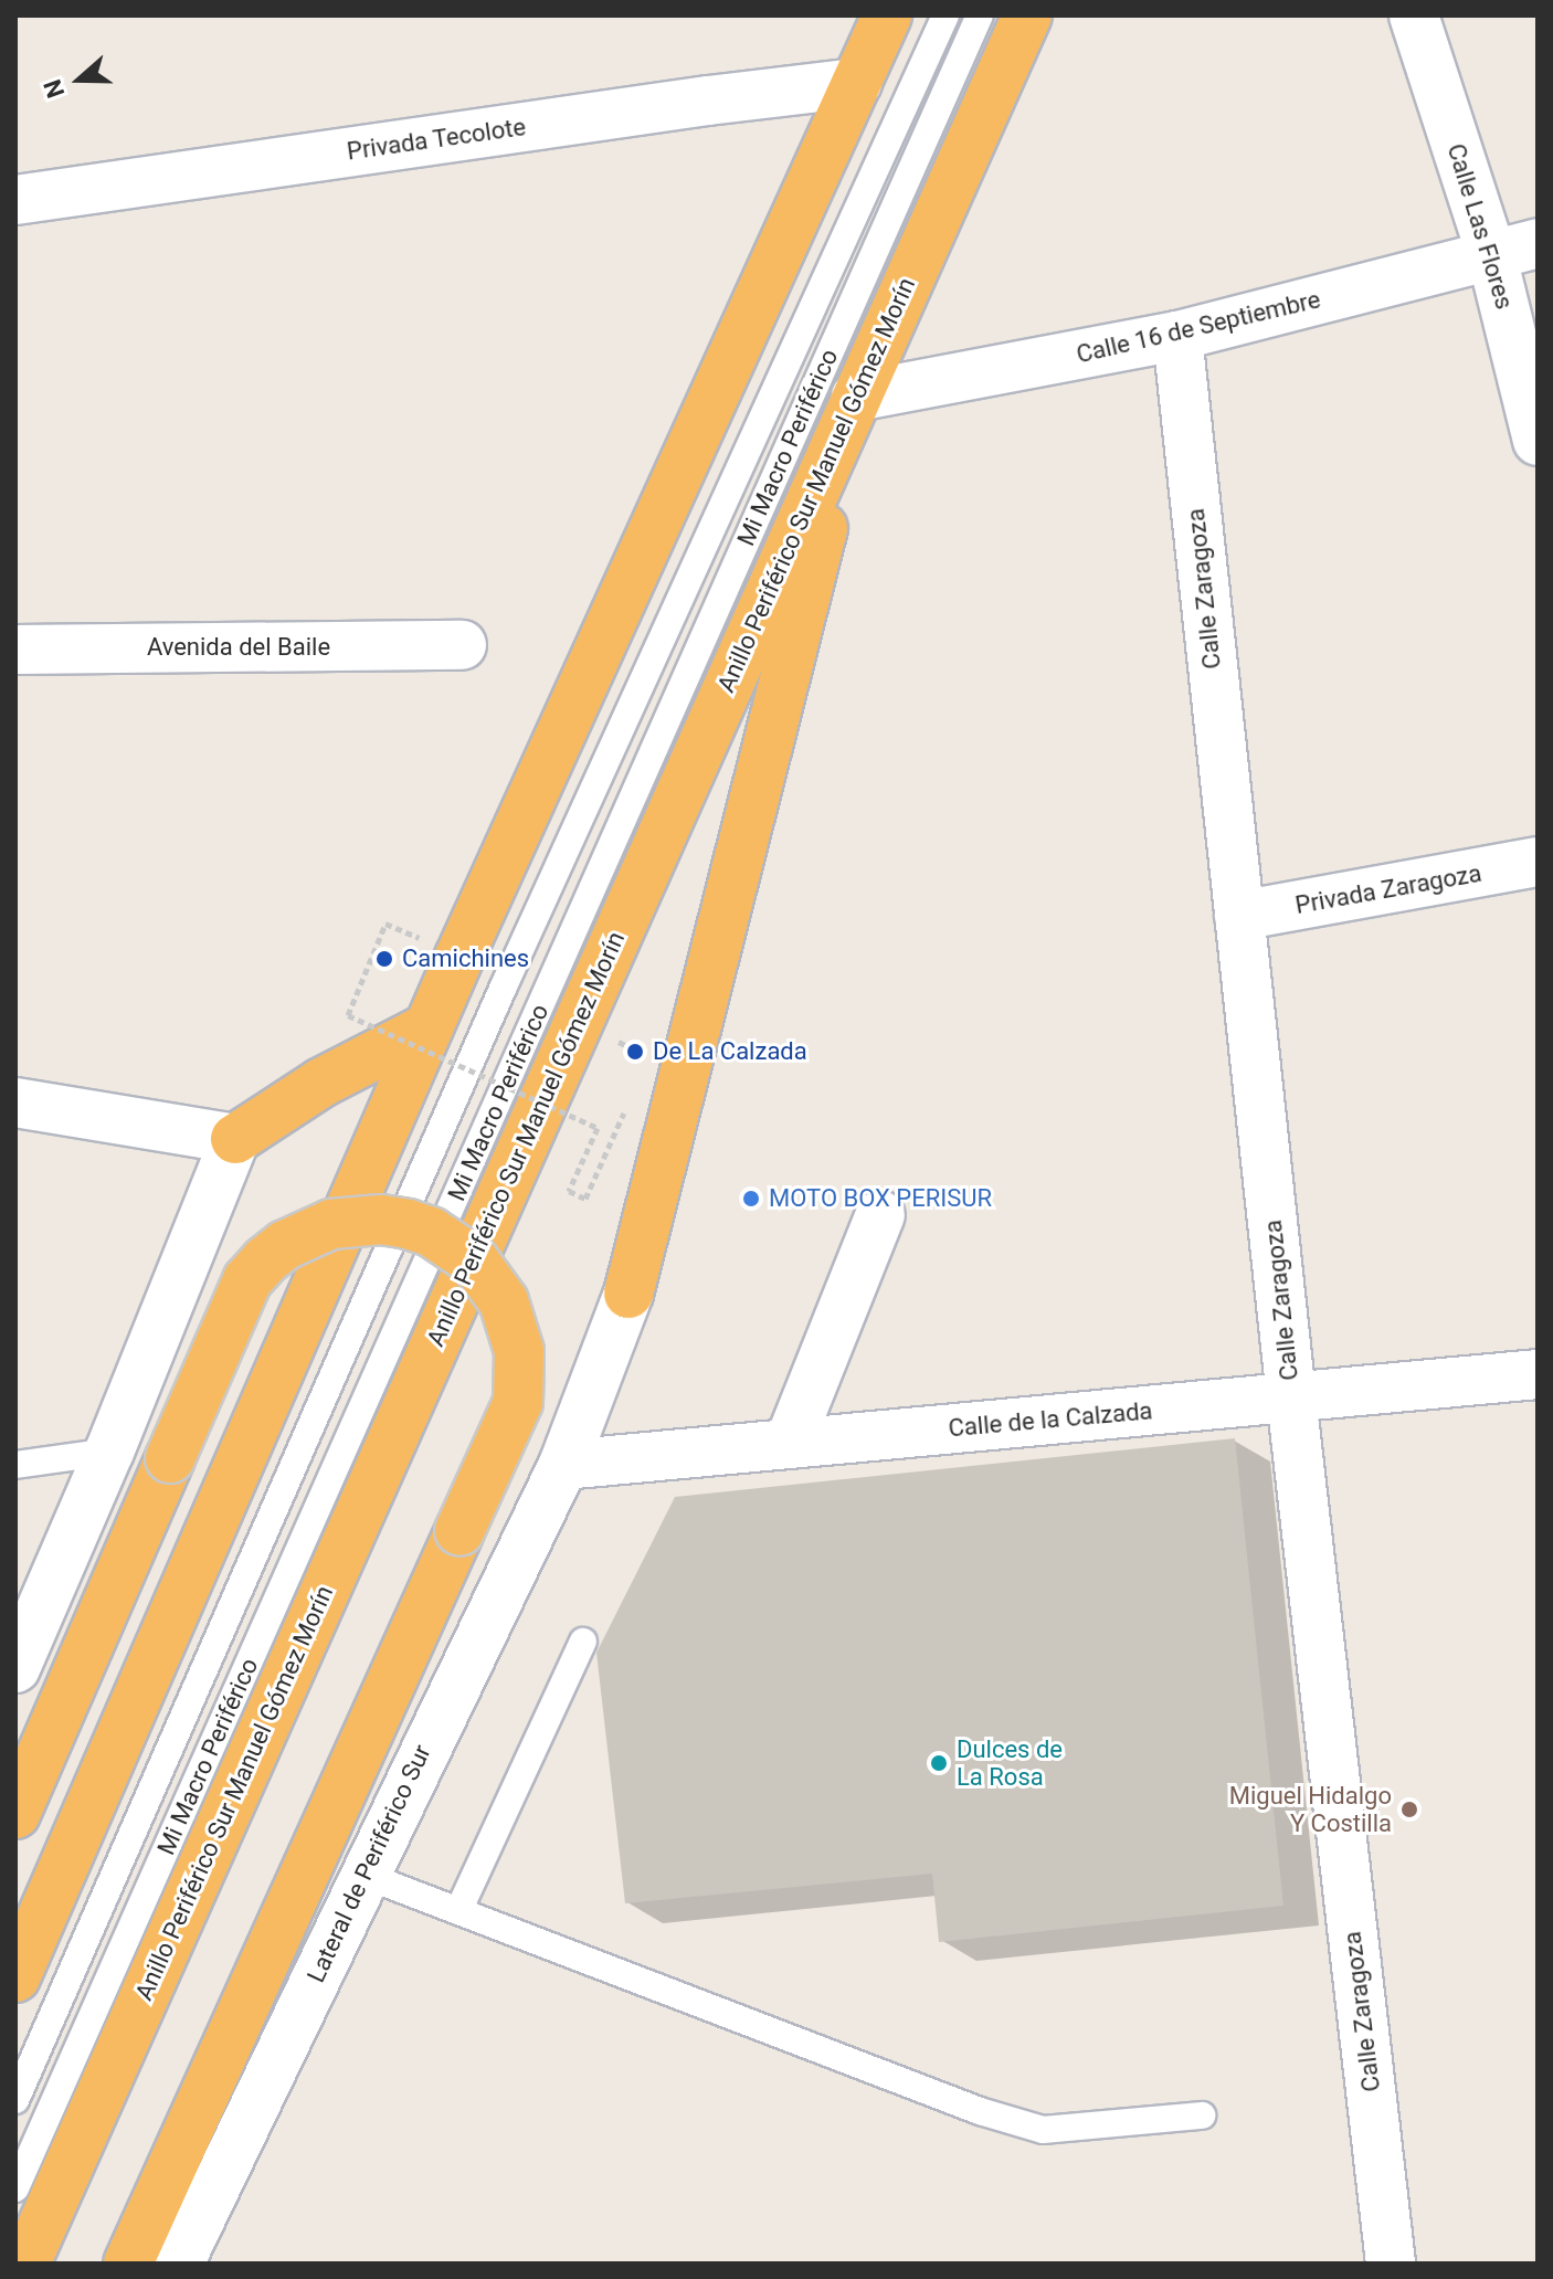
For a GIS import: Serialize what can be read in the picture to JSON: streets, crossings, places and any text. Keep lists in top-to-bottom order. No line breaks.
{"streets":{"highway":["Anillo Periférico Sur Manuel Gómez Morín"],"street":["Privada Tecolote","Calle Las Flores","Calle 16 de Septiembre","Calle Zaragoza","Avenida del Baile","Privada Zaragoza","Calle de la Calzada","Lateral de Periférico Sur"],"lane":["Mi Macro Periférico"]},"crossings":[["Calle Las Flores","Calle 16 de Septiembre"],["Calle 16 de Septiembre","Anillo Periférico Sur Manuel Gómez Morín"],["Calle 16 de Septiembre","Calle Zaragoza"],["Calle Zaragoza","Privada Zaragoza"],["Calle Zaragoza","Calle de la Calzada"],["Calle de la Calzada","Lateral de Periférico Sur"]],"places":["Camichines","De La Calzada","MOTO BOX PERISUR","Dulces de La Rosa","Miguel Hidalgo Y Costilla"],"north":"left"}
